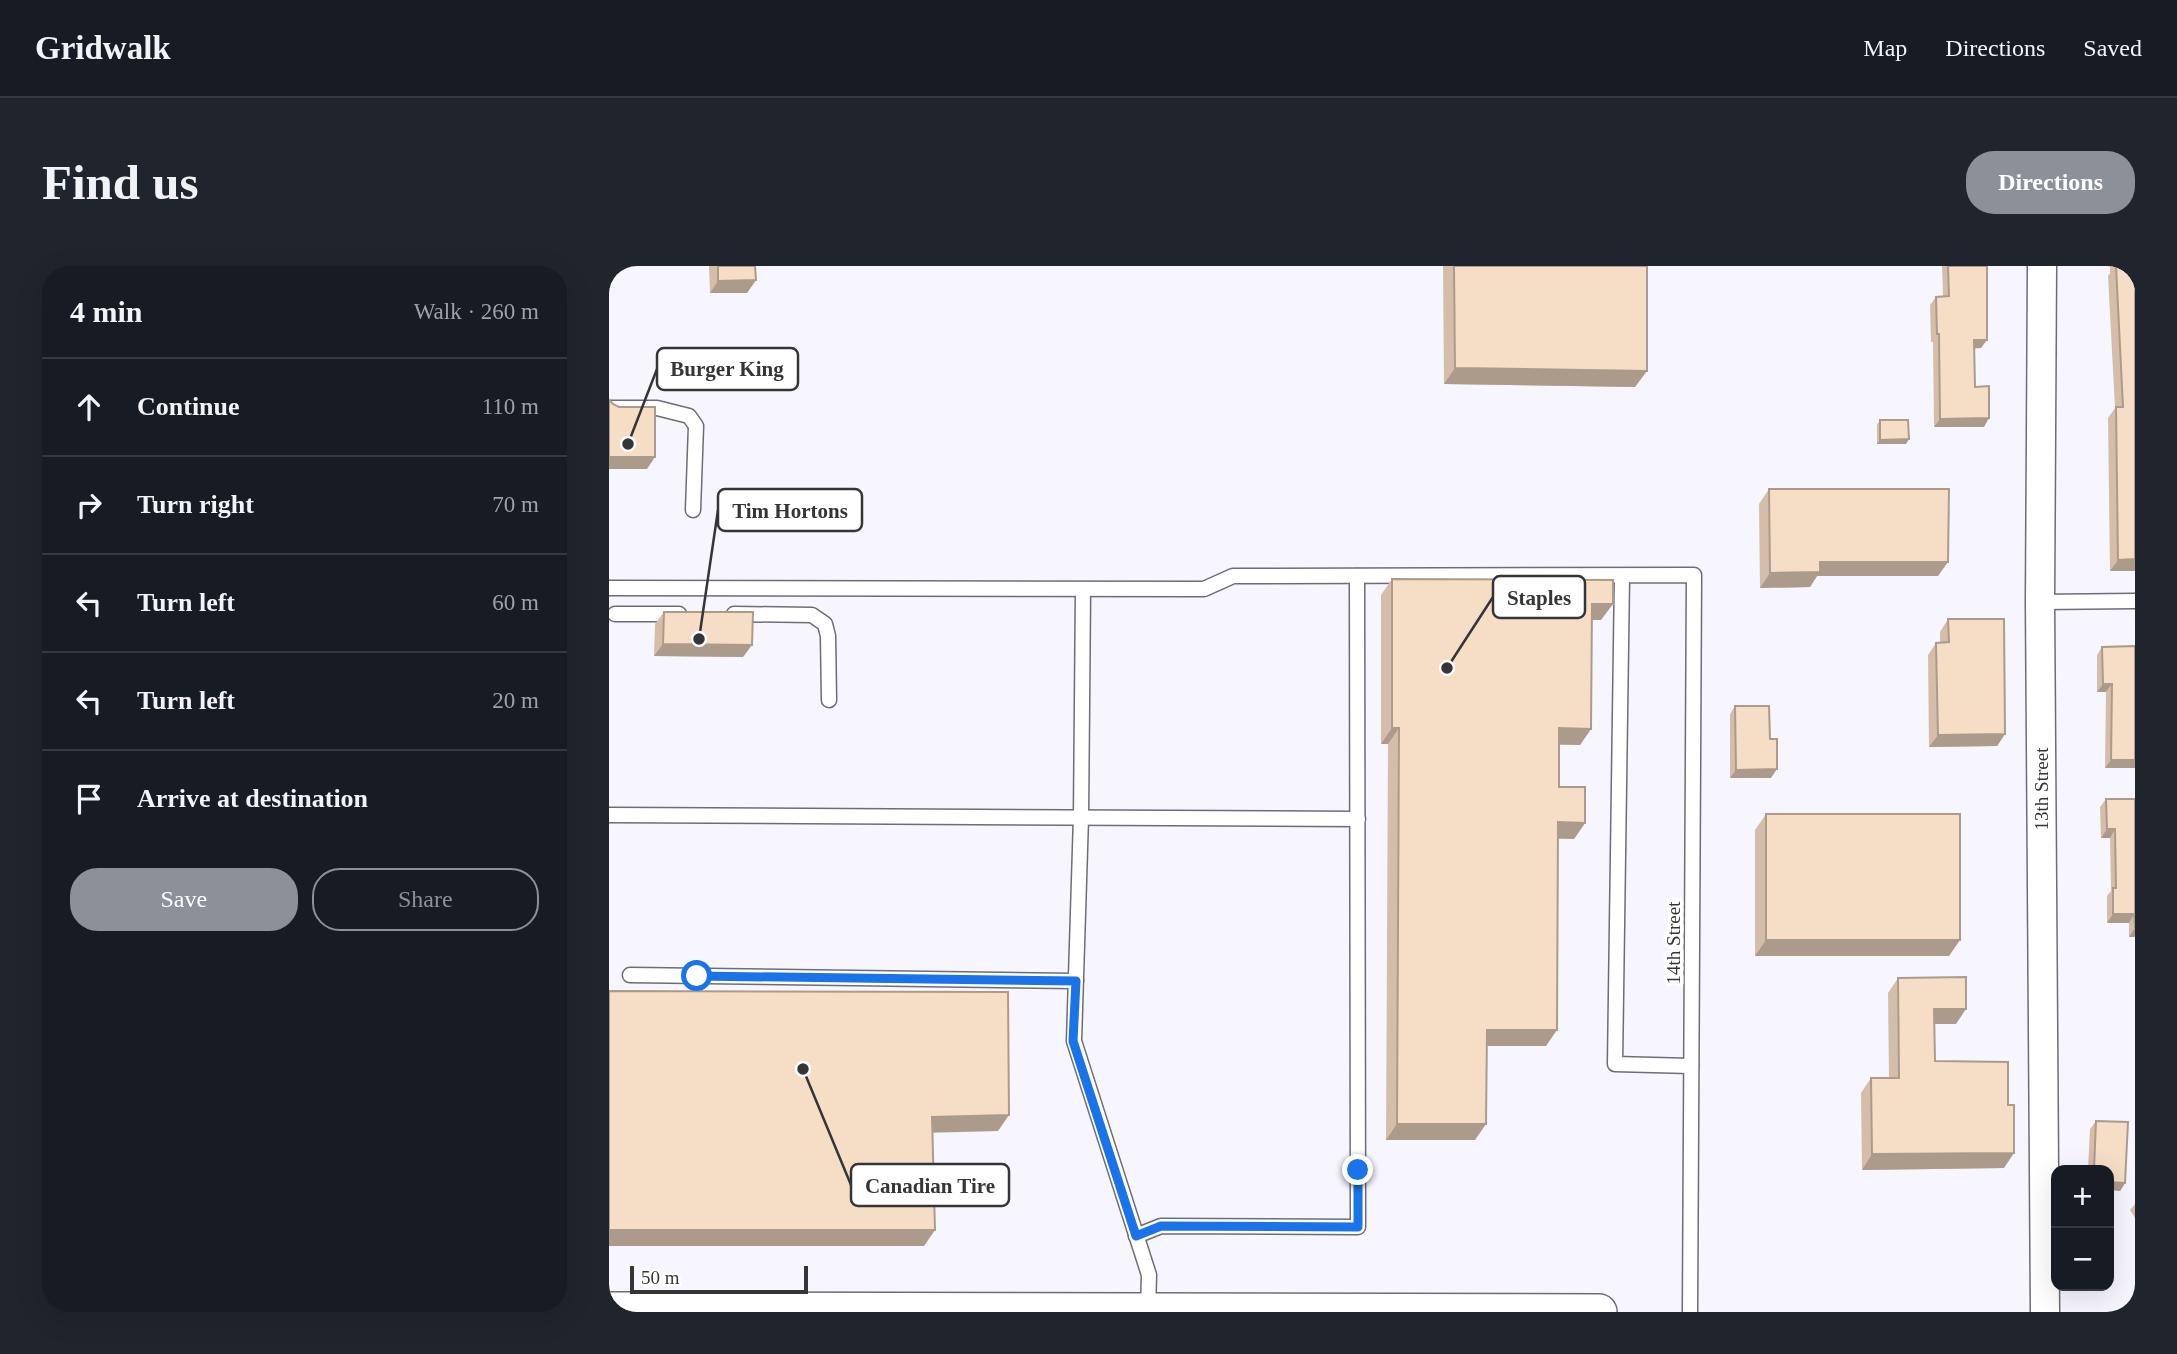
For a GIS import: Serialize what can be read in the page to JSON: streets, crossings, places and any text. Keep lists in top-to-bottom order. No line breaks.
{"streets":{"street":["13th Street"],"lane":["14th Street"]},"places":["Burger King","Tim Hortons","Staples","Canadian Tire"],"scale_bar":"50 m","page":{"header":"Gridwalk","nav":["Map","Directions","Saved"],"buttons":["Directions",["Save","Share"]],"title":"Find us","heading":["4 min","Walk · 260 m"],"list":[["Continue","110 m"],["Turn right","70 m"],["Turn left","60 m"],["Turn left","20 m"],"Arrive at destination"],"map_buttons":["+","−"],"scale":"50 m"}}
